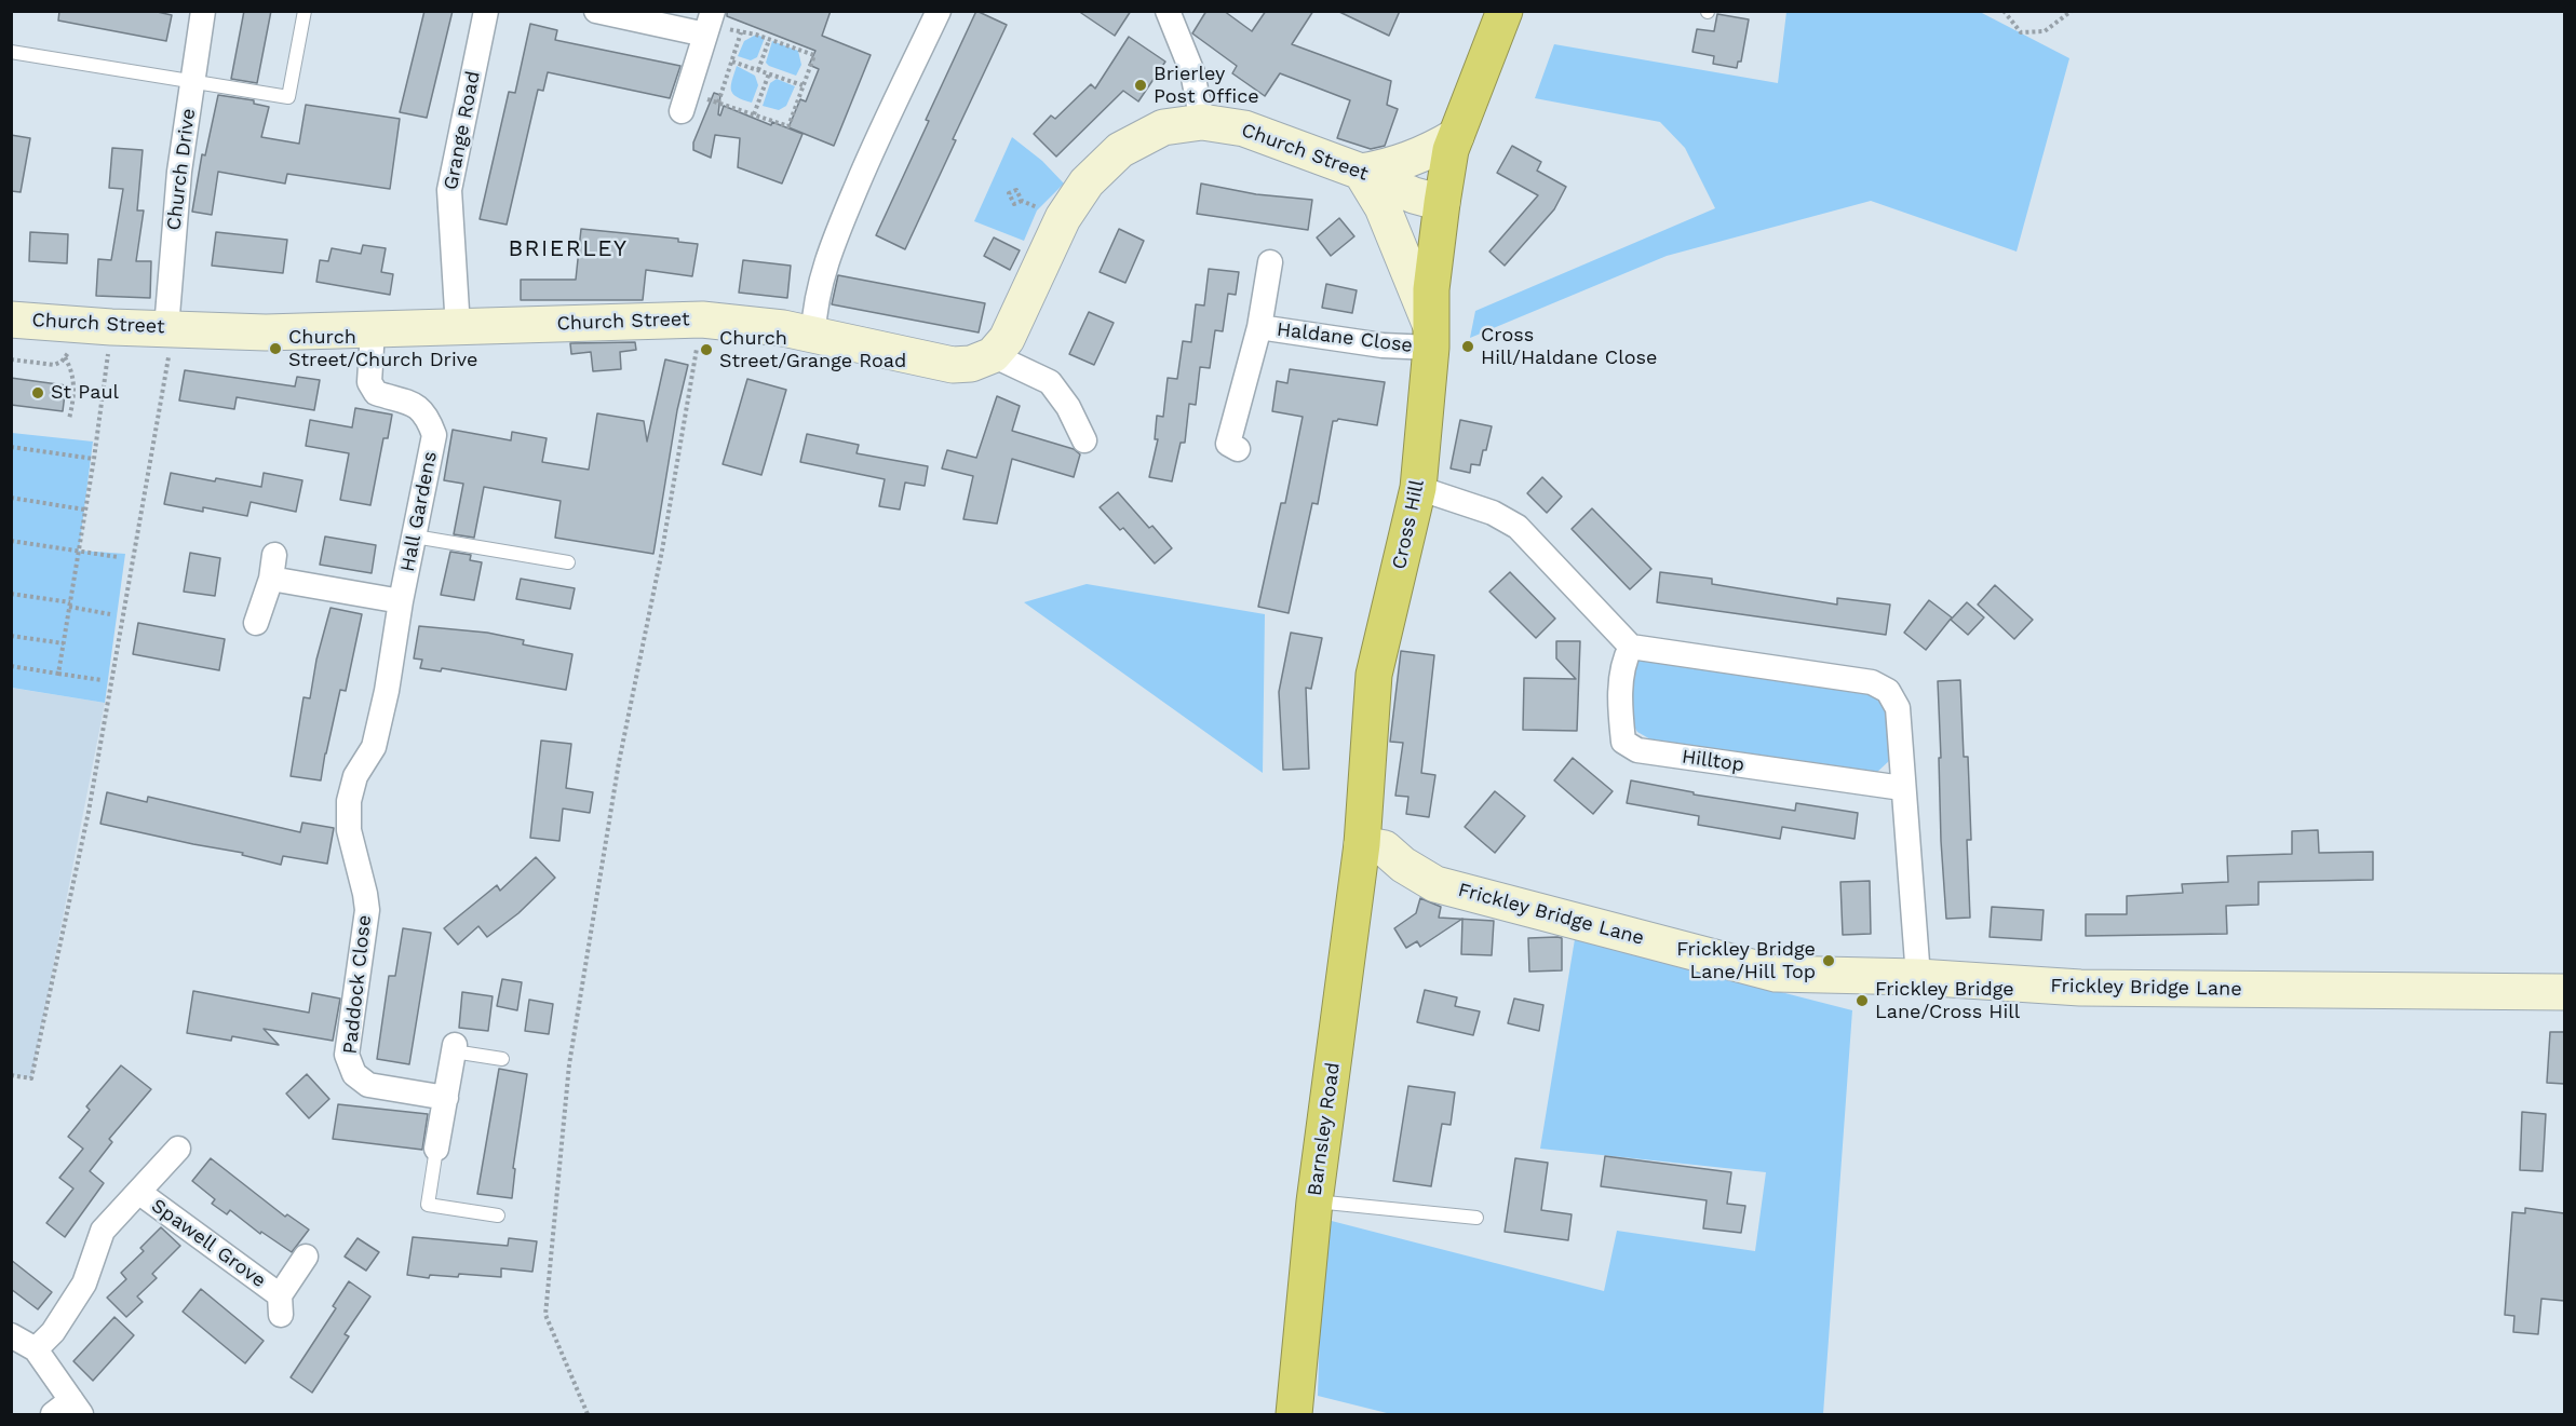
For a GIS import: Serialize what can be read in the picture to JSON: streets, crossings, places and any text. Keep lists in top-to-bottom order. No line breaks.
{"streets":{"highway":["Cross Hill","Barnsley Road"],"street":["Grange Road","Church Street","Church Drive","Haldane Close","Hall Gardens","Hilltop","Frickley Bridge Lane","Paddock Close","Spawell Grove"]},"crossings":[["Grange Road","Church Street"],["Church Street","Church Drive"],["Church Street","Hall Gardens"],["Church Street","Cross Hill"],["Haldane Close","Cross Hill"],["Hall Gardens","Paddock Close"],["Cross Hill","Frickley Bridge Lane"],["Cross Hill","Barnsley Road"],["Frickley Bridge Lane","Barnsley Road"]],"districts":["BRIERLEY"],"places":["Brierley Post Office","Cross Hill/Haldane Close","Church Street/Church Drive","Church Street/Grange Road","St Paul","Frickley Bridge Lane/Hill Top","Frickley Bridge Lane/Cross Hill"]}
